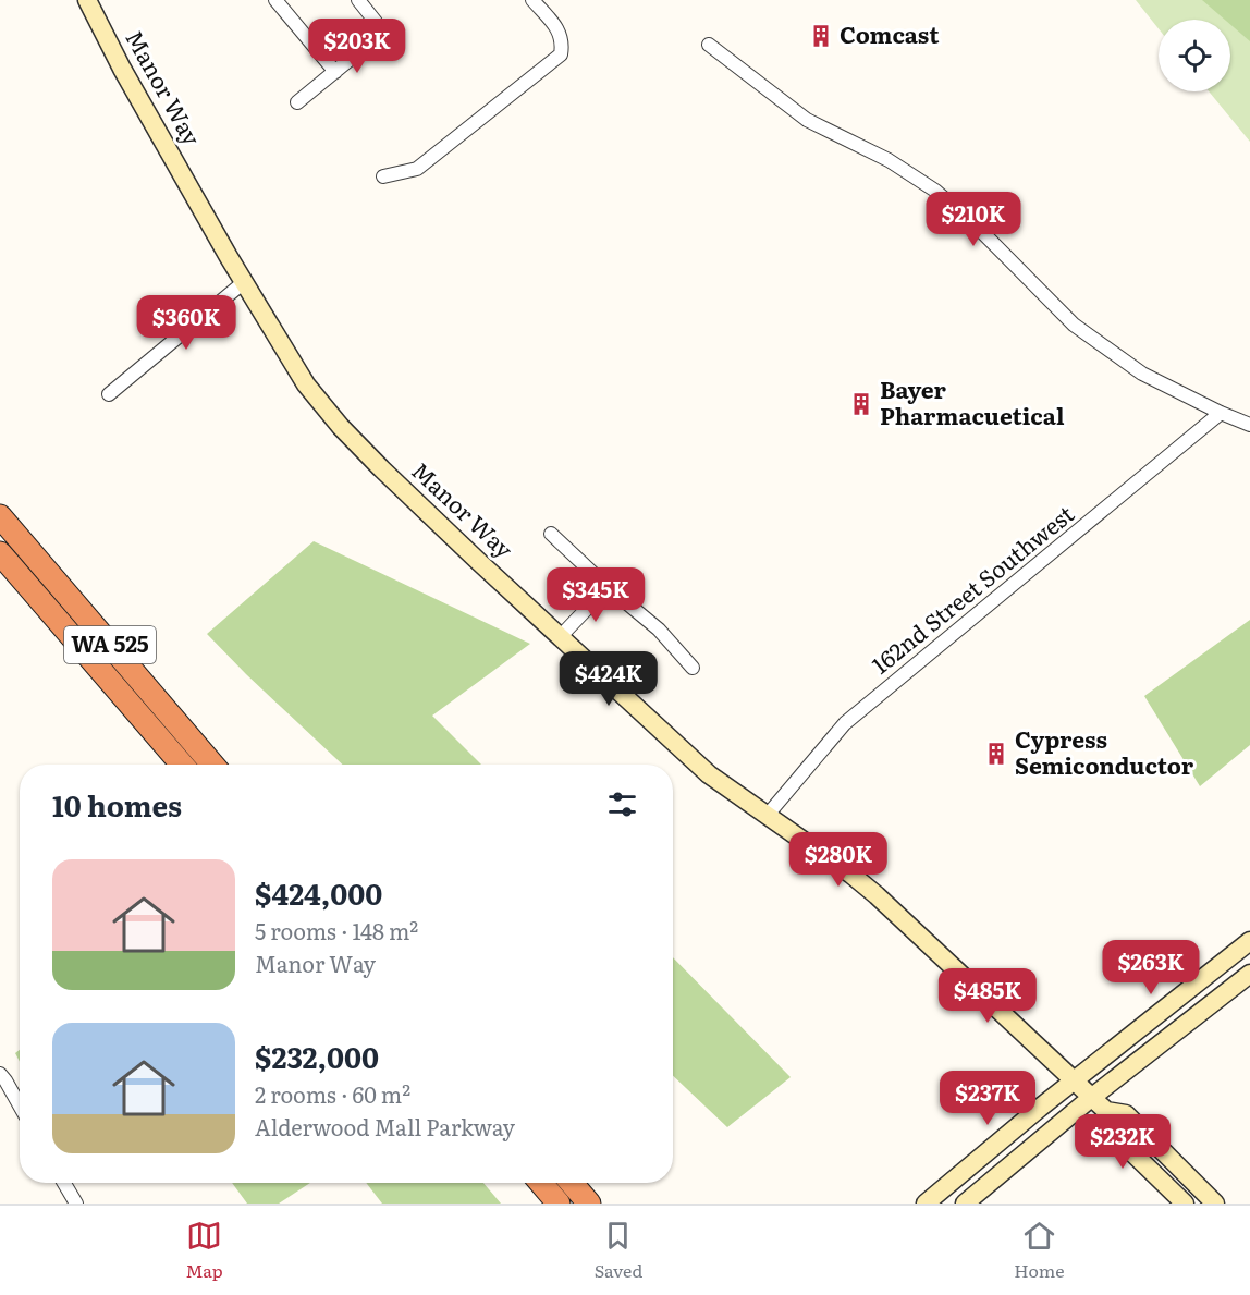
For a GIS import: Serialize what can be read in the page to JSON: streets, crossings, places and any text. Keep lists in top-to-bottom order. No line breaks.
{"streets":{"highway":["WA 525"],"street":["Manor Way","162nd Street Southwest"]},"crossings":[["Manor Way","162nd Street Southwest"]],"places":{"building":["Comcast","Bayer Pharmacuetical","Cypress Semiconductor"]},"page":{"price":["$203K","$210K","$360K","$345K","$424K","$280K","$263K","$485K","$237K","$232K"],"heading":"10 homes","list":[{"name":"$424,000","note":"5 rooms · 148 m² · Manor Way"},{"name":"$232,000","note":"2 rooms · 60 m² · Alderwood Mall Parkway"}],"tabs":["Map","Saved","Home"]}}
